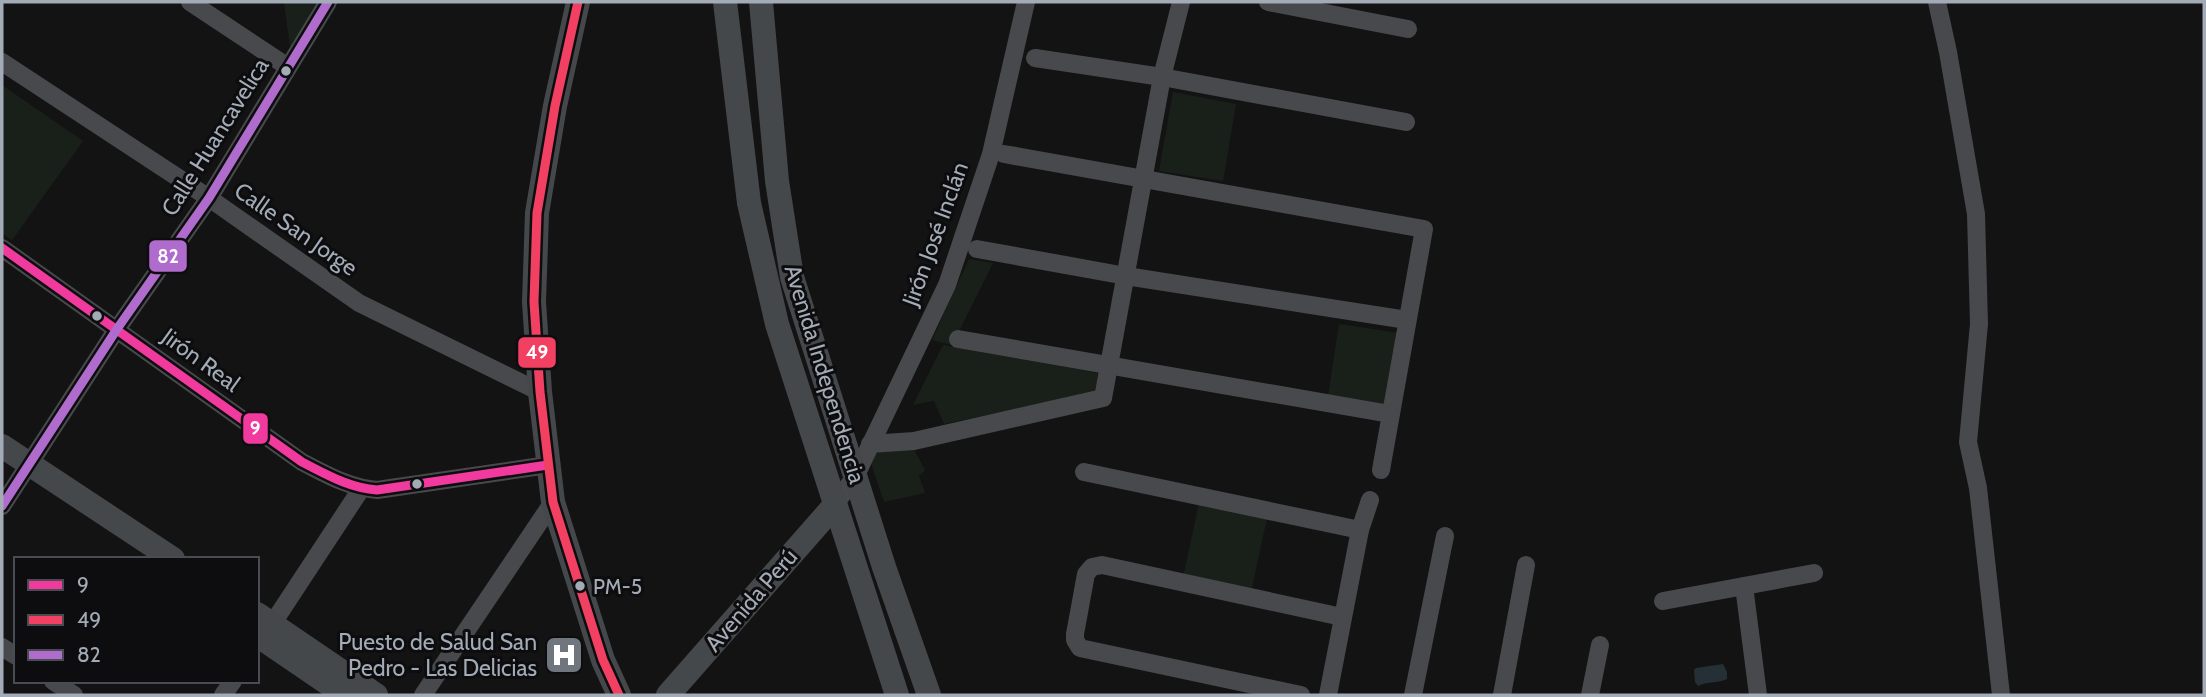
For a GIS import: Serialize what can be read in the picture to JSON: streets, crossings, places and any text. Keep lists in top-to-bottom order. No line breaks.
{"streets":{"street":["Calle Huancavelica","Calle San Jorge","Jirón José Inclán","Jirón Real","Avenida Independencia","Avenida Perú"]},"crossings":[["Calle Huancavelica","Calle San Jorge"],["Calle Huancavelica","Jirón Real"],["Jirón José Inclán","Avenida Independencia"],["Jirón José Inclán","Avenida Perú"],["Avenida Independencia","Avenida Perú"]],"places":{"other":["PM-5"],"hospital":["Puesto de Salud San Pedro - Las Delicias"]},"lines":["transit line 49","transit line 82","transit line 9"],"legend":["9","49","82"]}
